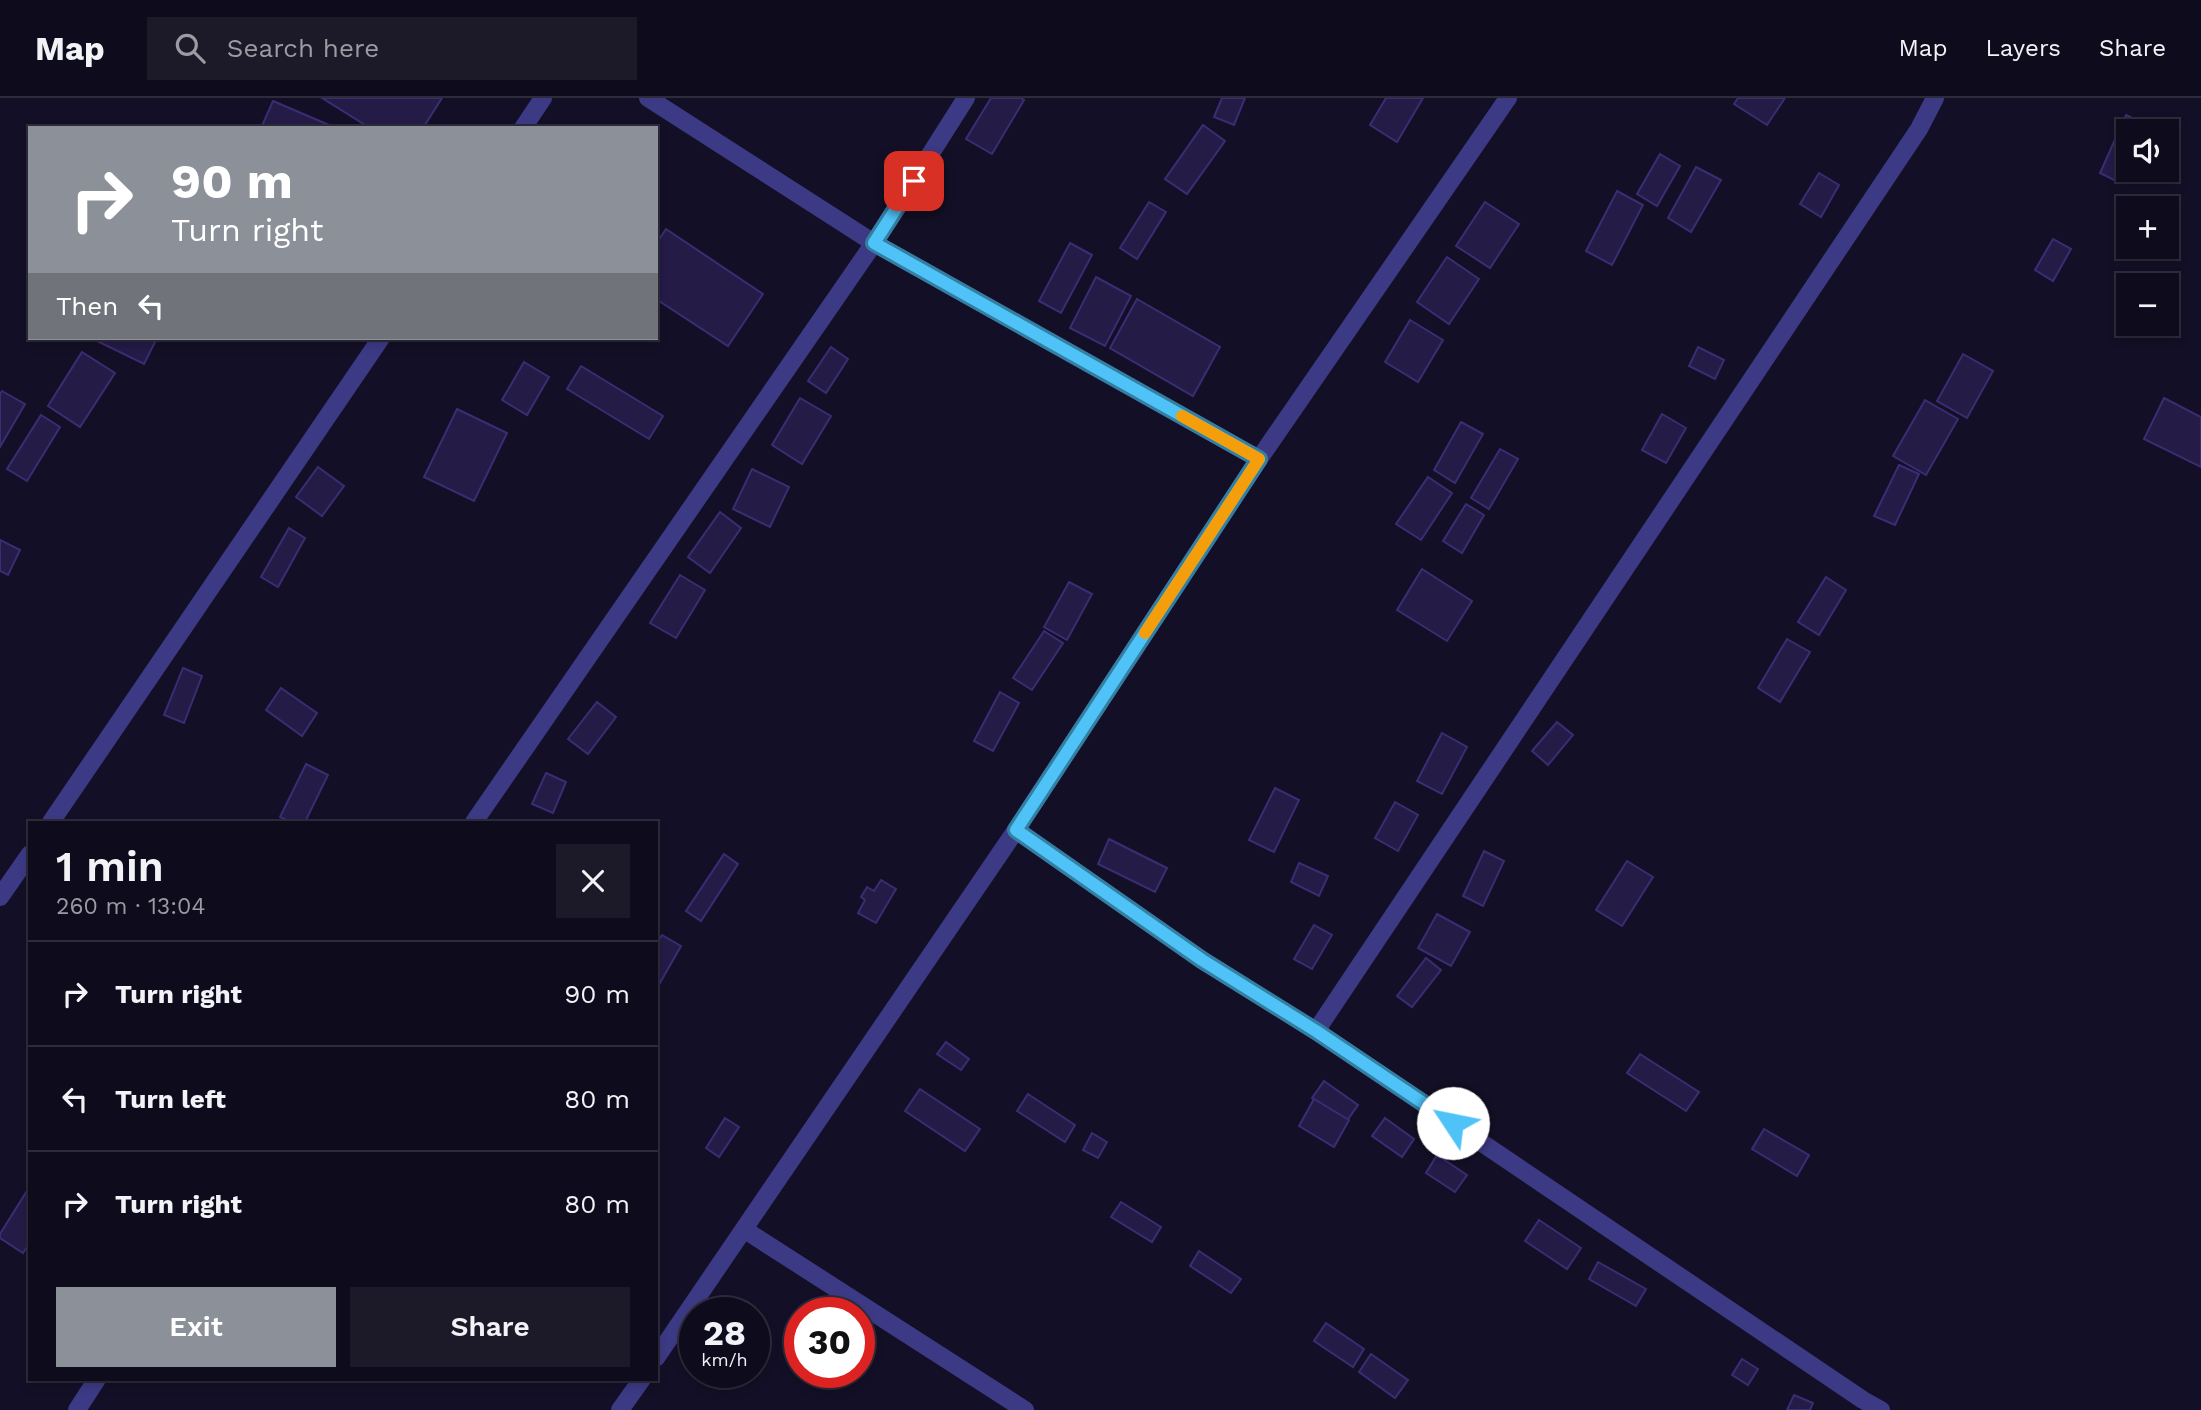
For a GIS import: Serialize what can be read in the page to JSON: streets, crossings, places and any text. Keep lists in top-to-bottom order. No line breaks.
{"page":{"header":"Map","search":"Search here","nav":["Map","Layers","Share"],"map_buttons":["+","−"],"turn":["90 m","Turn right"],"then":"Then","heading":["1 min","260 m · 13:04"],"list":[{"name":"Turn right","value":"90 m"},{"name":"Turn left","value":"80 m"},{"name":"Turn right","value":"80 m"}],"buttons":["Exit","Share"],"speed":"28 km/h","limit":"30"}}
